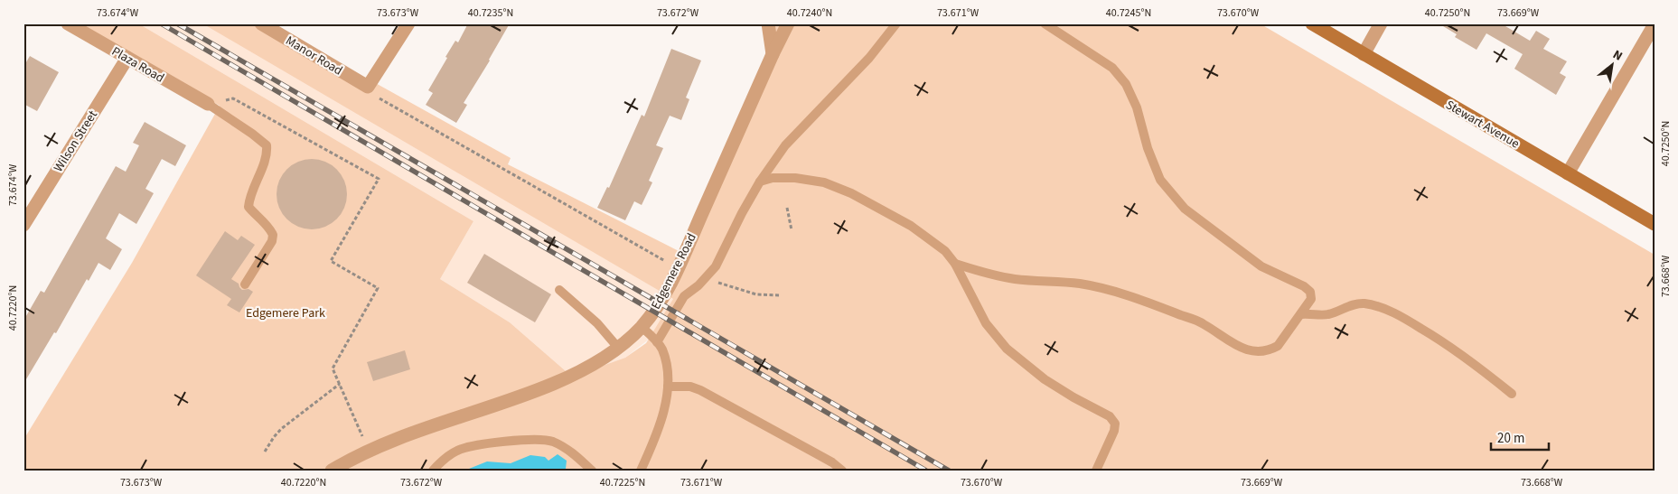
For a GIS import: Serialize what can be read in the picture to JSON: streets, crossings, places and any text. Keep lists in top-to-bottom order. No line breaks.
{"streets":{"main road":["Stewart Avenue"],"street":["Manor Road","Plaza Road","Wilson Street","Edgemere Road"]},"crossings":[["Plaza Road","Wilson Street"]],"parks":["Edgemere Park"],"scale_bar":"20 m","north":"top right","coordinates":["73.674°W","73.673°W","40.7235°N","73.672°W","40.7240°N","73.671°W","40.7245°N","73.670°W","40.7250°N","73.669°W","73.668°W","40.7220°N","40.7225°N"]}
